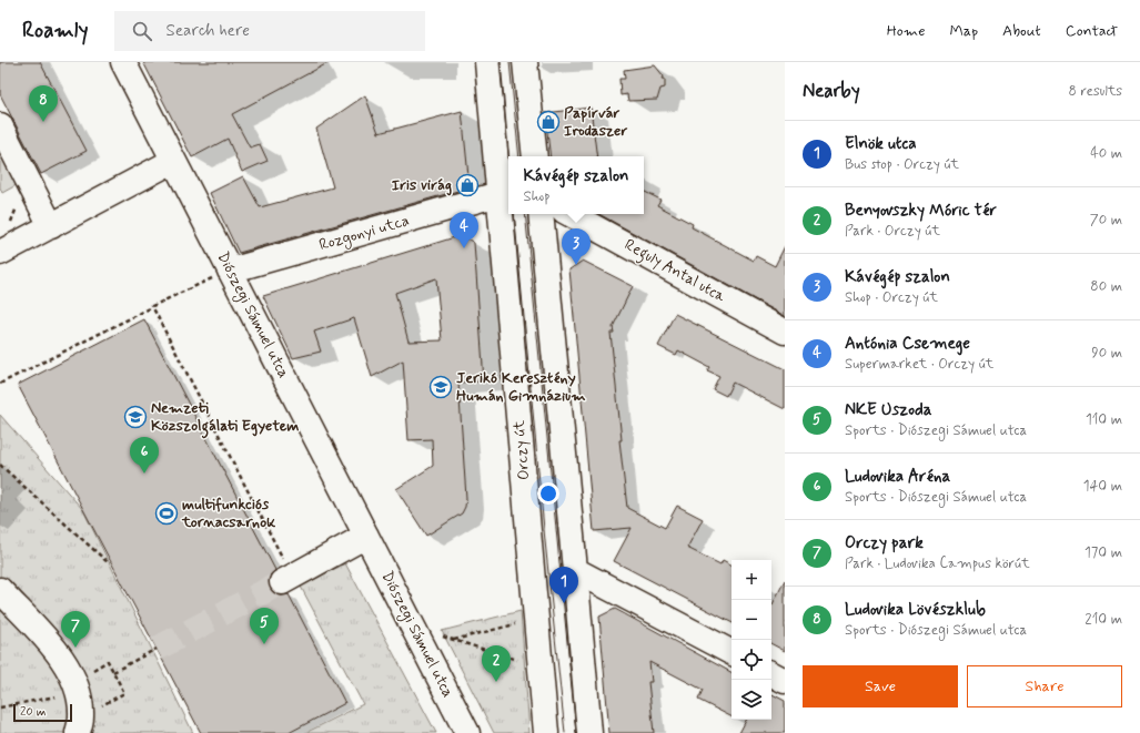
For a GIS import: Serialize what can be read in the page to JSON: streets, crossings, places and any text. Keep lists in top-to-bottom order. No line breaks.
{"streets":{"street":["Rozgonyi utca","Reguly Antal utca","Diószegi Sámuel utca","Orczy út"]},"crossings":[["Rozgonyi utca","Diószegi Sámuel utca"],["Rozgonyi utca","Orczy út"]],"places":{"shop":["Papírvár Irodaszer","Iris virág"],"school or university":["Jerikó Keresztény Humán Gimnázium","Nemzeti Közszolgálati Egyetem"],"sports":["multifunkciós tornacsarnok"]},"scale_bar":"20 m","page":{"header":"Roamly","search":"Search here","nav":["Home","Map","About","Contact"],"heading":["Nearby","8 results"],"pins":["8","4","3","6","1","5","7","2"],"list":[{"mark":"1","name":"Elnök utca","note":"Bus stop · Orczy út","value":"40 m"},{"mark":"2","name":"Benyovszky Móric tér","note":"Park · Orczy út","value":"70 m"},{"mark":"3","name":"Kávégép szalon","note":"Shop · Orczy út","value":"80 m"},{"mark":"4","name":"Antónia Csemege","note":"Supermarket · Orczy út","value":"90 m"},{"mark":"5","name":"NKE Uszoda","note":"Sports · Diószegi Sámuel utca","value":"110 m"},{"mark":"6","name":"Ludovika Aréna","note":"Sports · Diószegi Sámuel utca","value":"140 m"},{"mark":"7","name":"Orczy park","note":"Park · Ludovika Campus körút","value":"170 m"},{"mark":"8","name":"Ludovika Lövészklub","note":"Sports · Diószegi Sámuel utca","value":"210 m"}],"popup":["Kávégép szalon","Shop"],"map_buttons":["+","−"],"buttons":["Save","Share"],"scale":"20 m"}}
